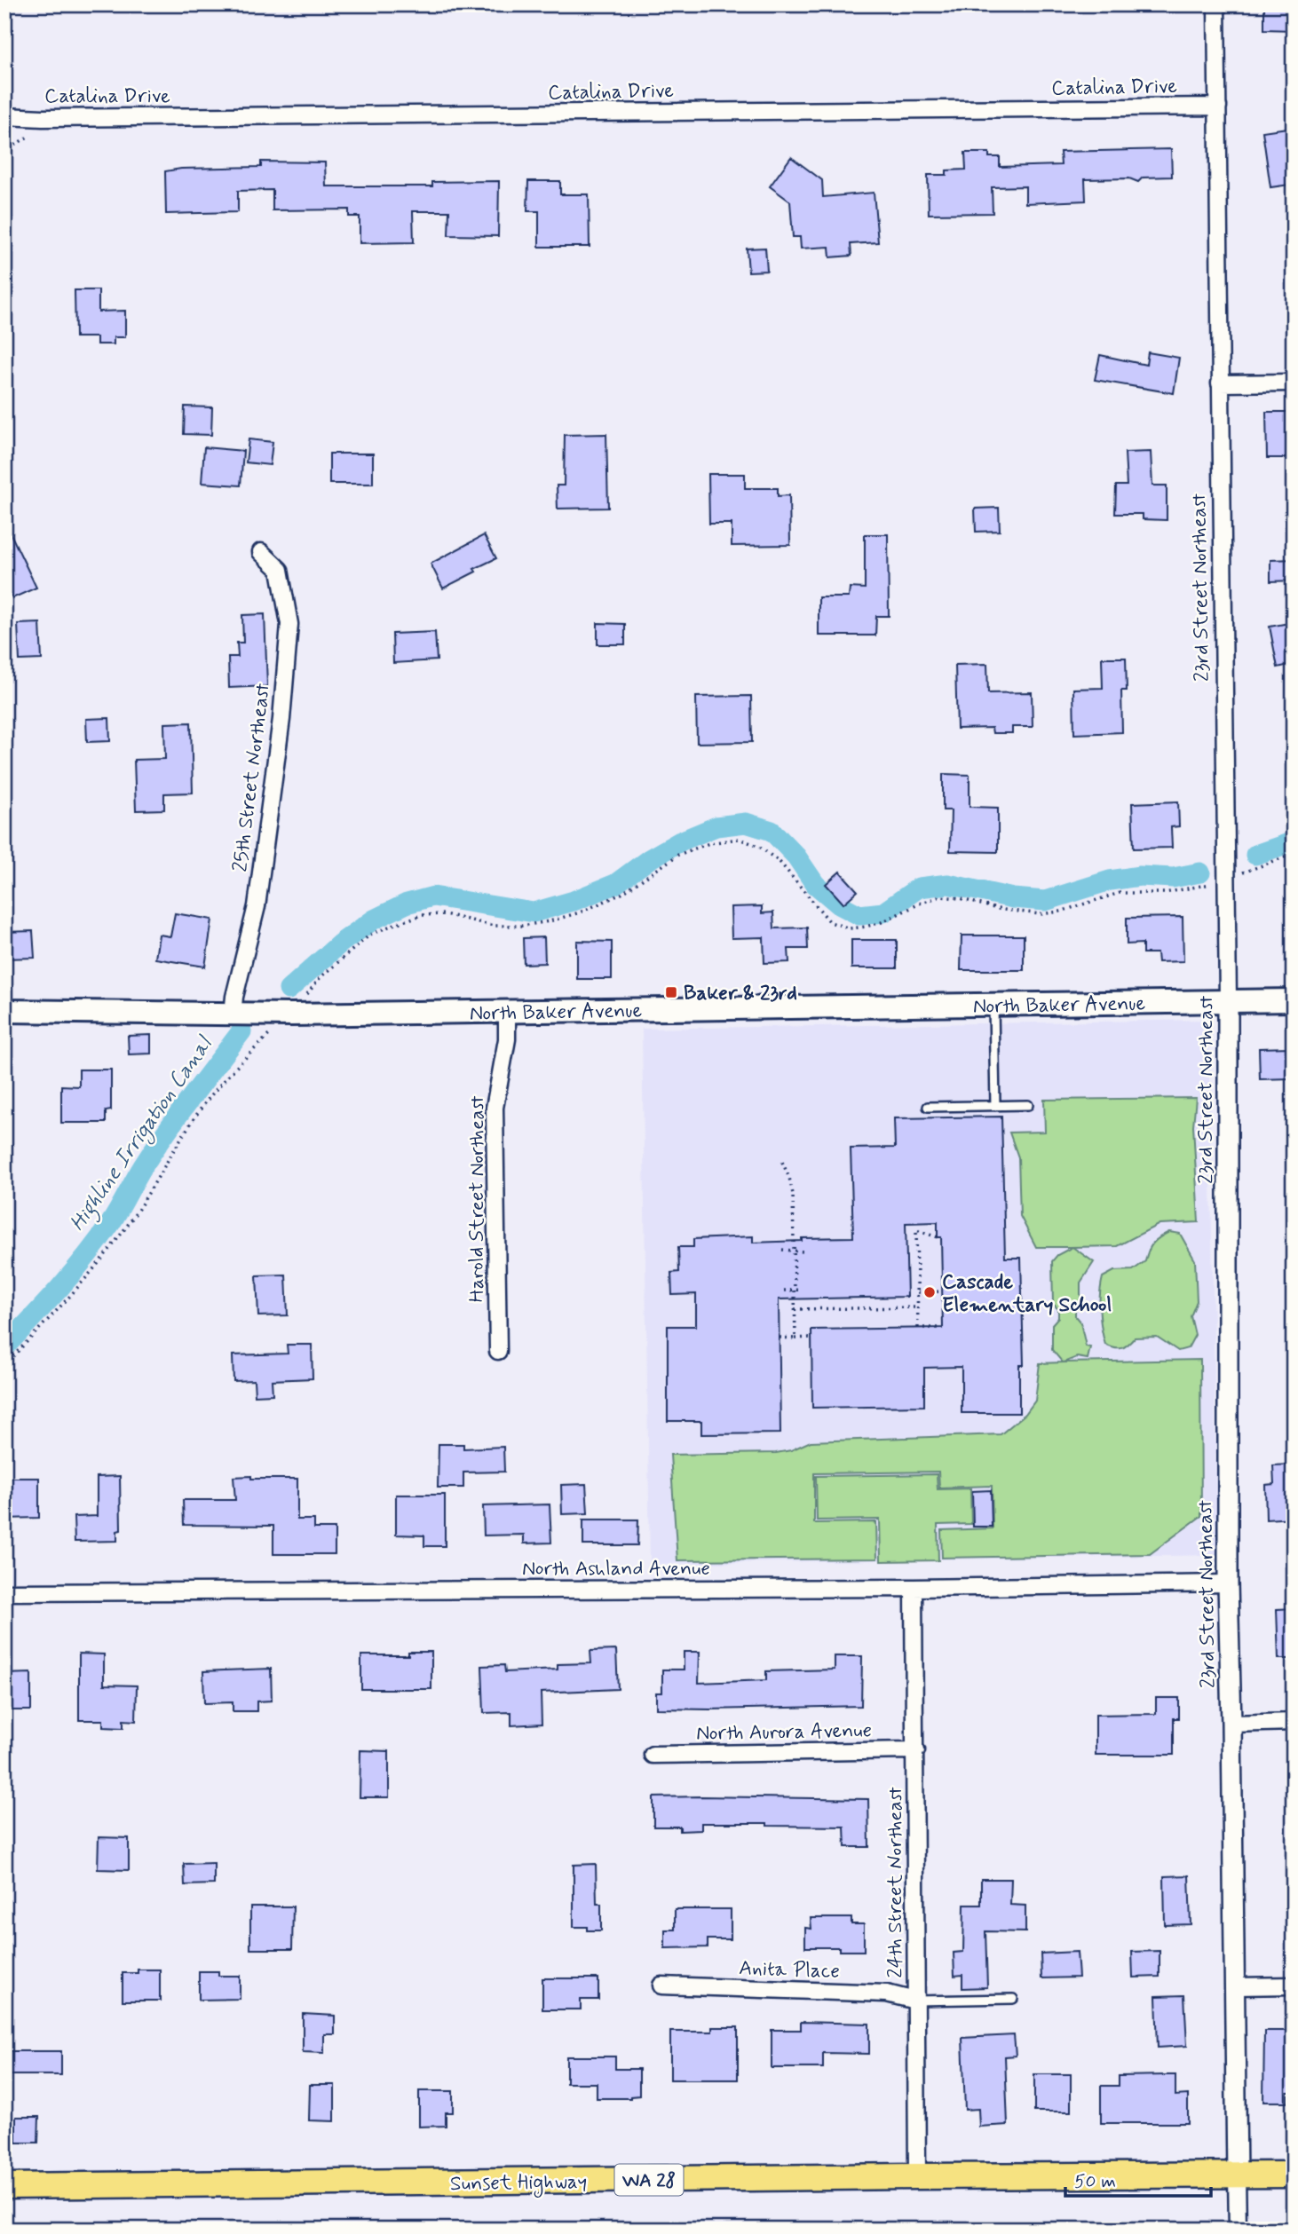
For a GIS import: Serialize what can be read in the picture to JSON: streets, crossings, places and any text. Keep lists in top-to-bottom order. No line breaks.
{"streets":{"highway":["WA 28","Sunset Highway"],"main road":["North Baker Avenue"],"street":["Catalina Drive","23rd Street Northeast","25th Street Northeast","Harold Street Northeast","North Ashland Avenue","North Aurora Avenue","24th Street Northeast","Anita Place"]},"crossings":[["Catalina Drive","23rd Street Northeast"],["23rd Street Northeast","North Baker Avenue"],["23rd Street Northeast","North Ashland Avenue"],["23rd Street Northeast","Sunset Highway"],["25th Street Northeast","North Baker Avenue"],["North Baker Avenue","Harold Street Northeast"],["North Ashland Avenue","24th Street Northeast"],["North Aurora Avenue","24th Street Northeast"],["24th Street Northeast","Anita Place"],["24th Street Northeast","Sunset Highway"]],"water":["Highline Irrigation Canal"],"places":{"transit":["Baker & 23rd"],"other":["Cascade Elementary School"]},"scale_bar":"50 m"}
